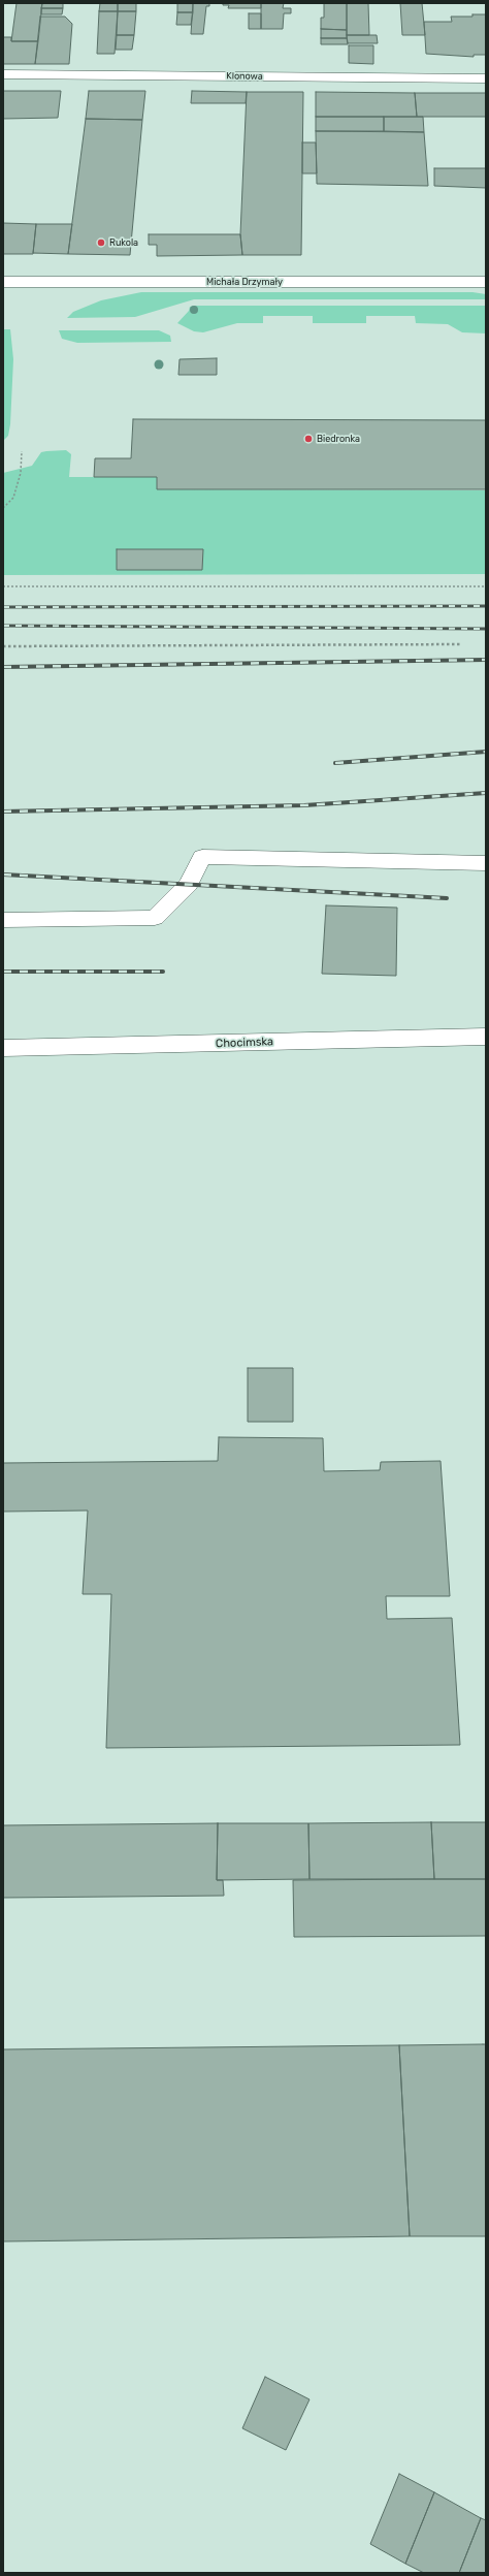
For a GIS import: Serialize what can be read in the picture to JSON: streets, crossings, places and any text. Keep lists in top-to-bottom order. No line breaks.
{"streets":{"street":["Klonowa","Michała Drzymały","Chocimska"]},"places":["Rukola","Biedronka"]}
